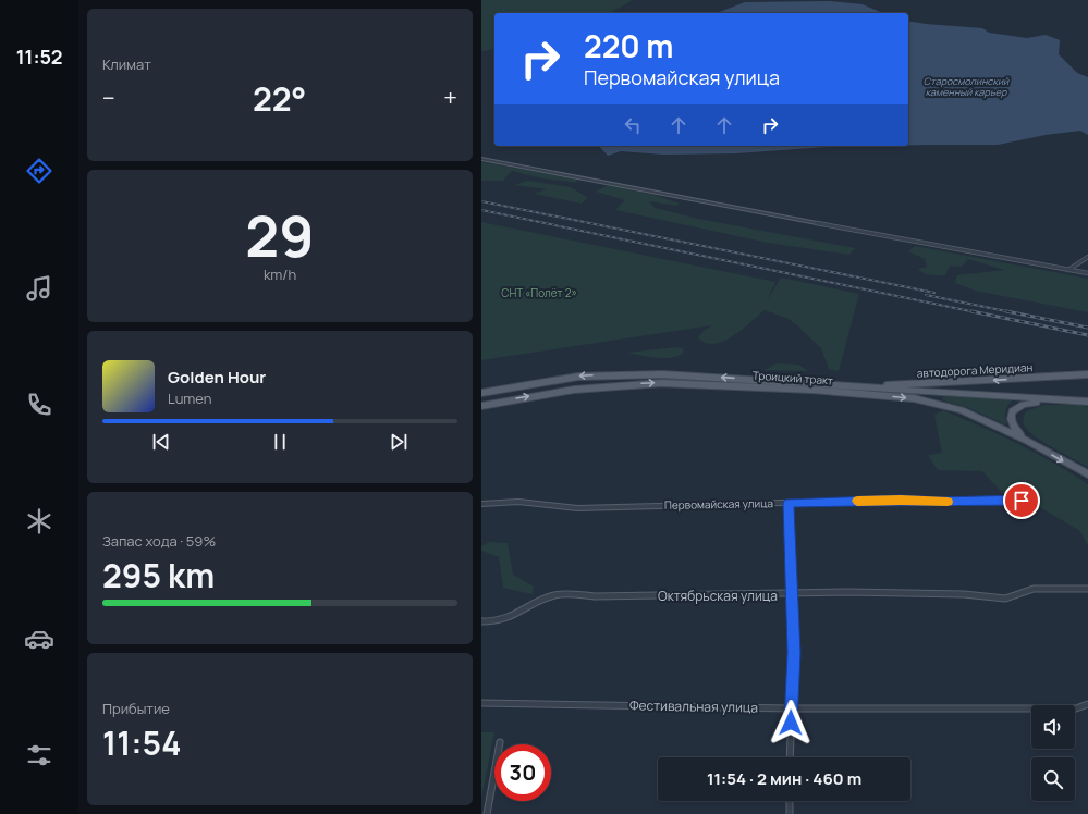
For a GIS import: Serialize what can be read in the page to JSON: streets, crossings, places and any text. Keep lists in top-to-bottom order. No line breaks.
{"streets":{"main road":["автодорога Меридиан","Троицкий тракт"],"street":["Первомайская улица","Октябрьская улица","Фестивальная улица"]},"crossings":[["автодорога Меридиан","Троицкий тракт"]],"one_way":["автодорога Меридиан"],"water":["Старосмолинский каменный карьер"],"parks":["СНТ «Полёт 2»"],"page":{"tabs":"11:52","tile":["Климат",["29","km/h"],["Запас хода · 59%","295 km"],["Прибытие","11:54"]],"turn":["220 m","Первомайская улица"],"heat":["−","22°","+"],"song":["Golden Hour","Lumen"],"limit":"30","trip":"11:54 · 2 мин · 460 m"}}
